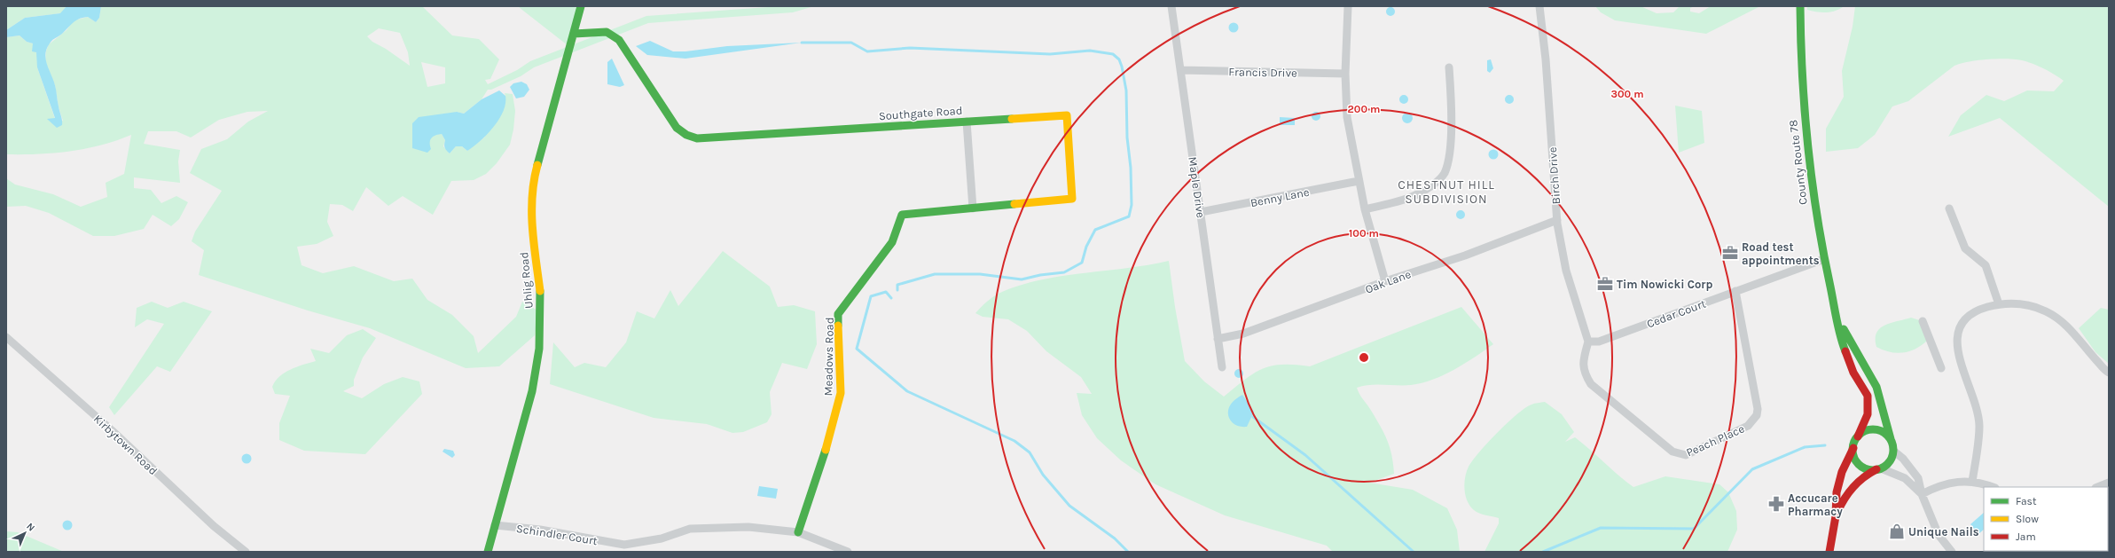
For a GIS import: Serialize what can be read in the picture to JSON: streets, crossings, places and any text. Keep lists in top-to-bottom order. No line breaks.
{"streets":{"street":["Francis Drive","Southgate Road","County Route 78","Birch Drive","Maple Drive","Benny Lane","Uhlig Road","Oak Lane","Cedar Court","Meadows Road","Peach Place","Kirbytown Road","Schindler Court"]},"crossings":[["Francis Drive","Maple Drive"],["Southgate Road","Uhlig Road"],["Southgate Road","Meadows Road"],["County Route 78","Cedar Court"],["Birch Drive","Oak Lane"],["Birch Drive","Cedar Court"],["Birch Drive","Peach Place"],["Maple Drive","Benny Lane"],["Maple Drive","Oak Lane"],["Uhlig Road","Schindler Court"],["Cedar Court","Peach Place"],["Meadows Road","Schindler Court"]],"districts":["CHESTNUT HILL SUBDIVISION"],"places":{"office":["Road test appointments","Tim Nowicki Corp"],"pharmacy":["Accucare Pharmacy"],"shop":["Unique Nails"]},"legend":["Fast","Slow","Jam"],"north":"top right","rings":["300 m","200 m","100 m"]}
